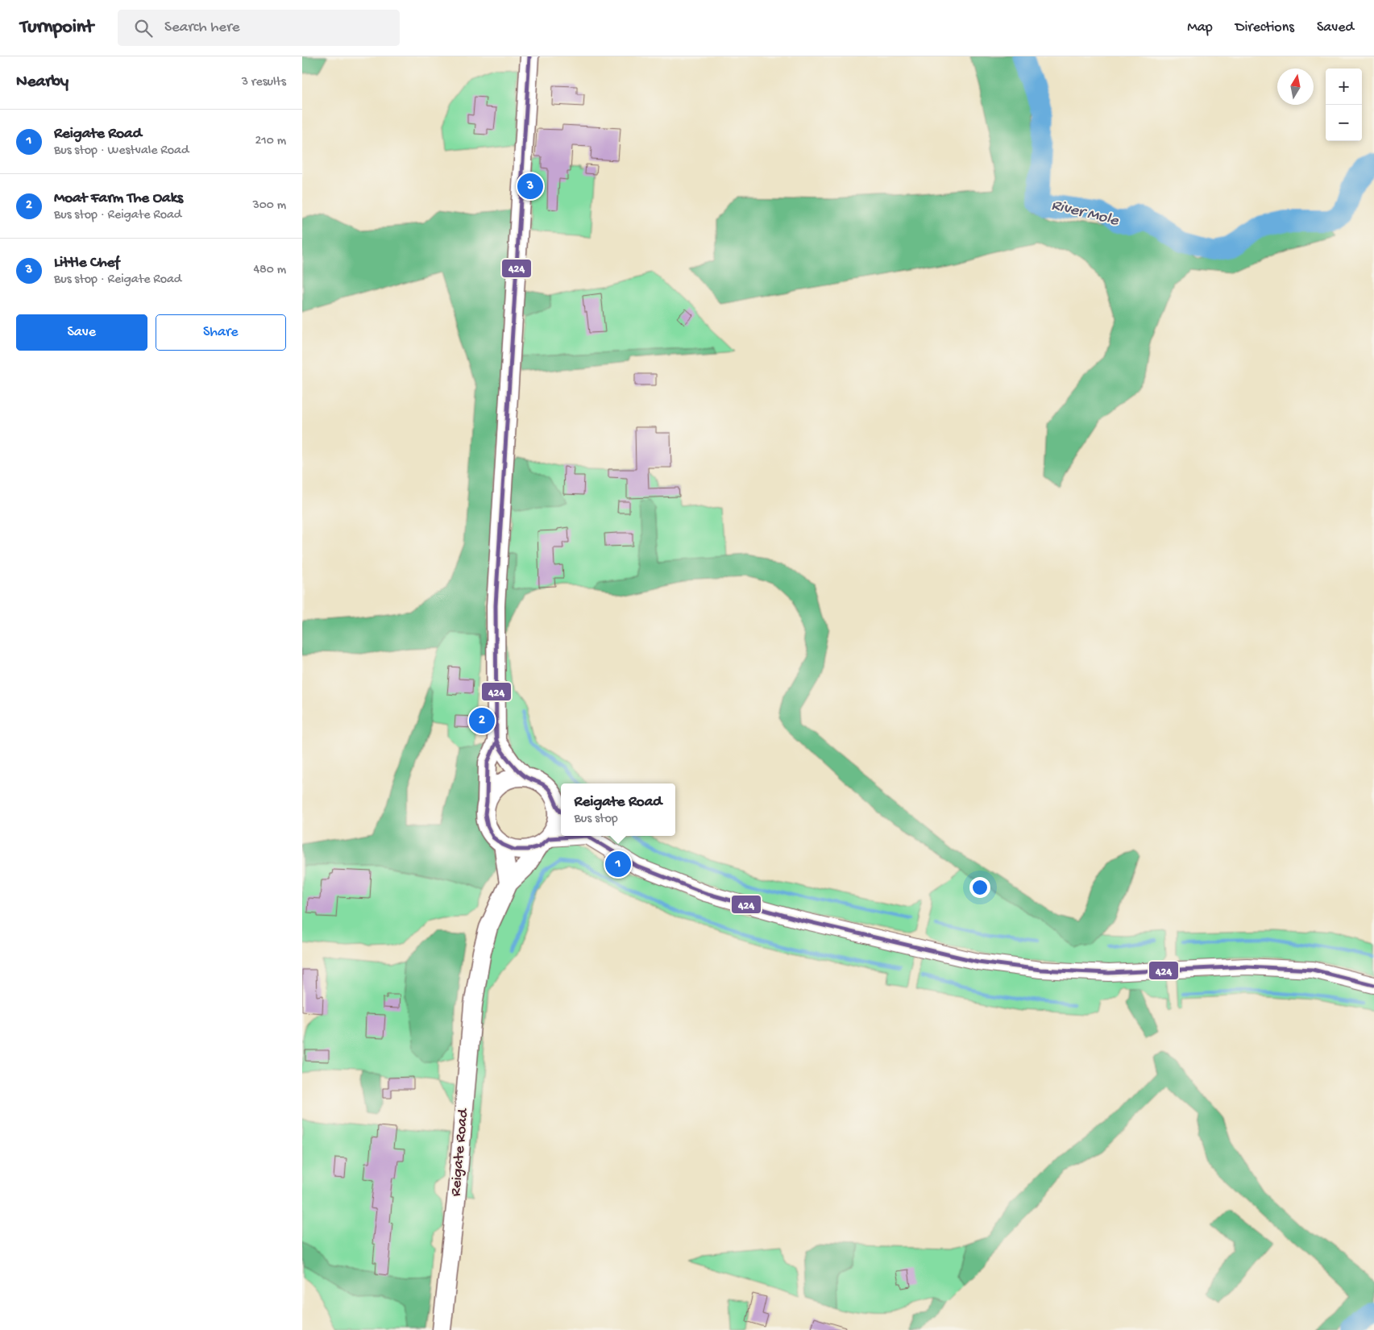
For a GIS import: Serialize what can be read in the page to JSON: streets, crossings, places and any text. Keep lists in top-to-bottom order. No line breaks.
{"streets":{"main road":["Reigate Road"]},"water":["River Mole"],"lines":["transit line 424"],"north":"top","page":{"header":"Turnpoint","search":"Search here","nav":["Map","Directions","Saved"],"heading":["Nearby","3 results"],"map_buttons":["+","−"],"list":[{"mark":"1","name":"Reigate Road","note":"Bus stop · Westvale Road","value":"210 m"},{"mark":"2","name":"Moat Farm The Oaks","note":"Bus stop · Reigate Road","value":"300 m"},{"mark":"3","name":"Little Chef","note":"Bus stop · Reigate Road","value":"480 m"}],"pins":["3","2","1"],"buttons":["Save","Share"],"popup":["Reigate Road","Bus stop"]}}
